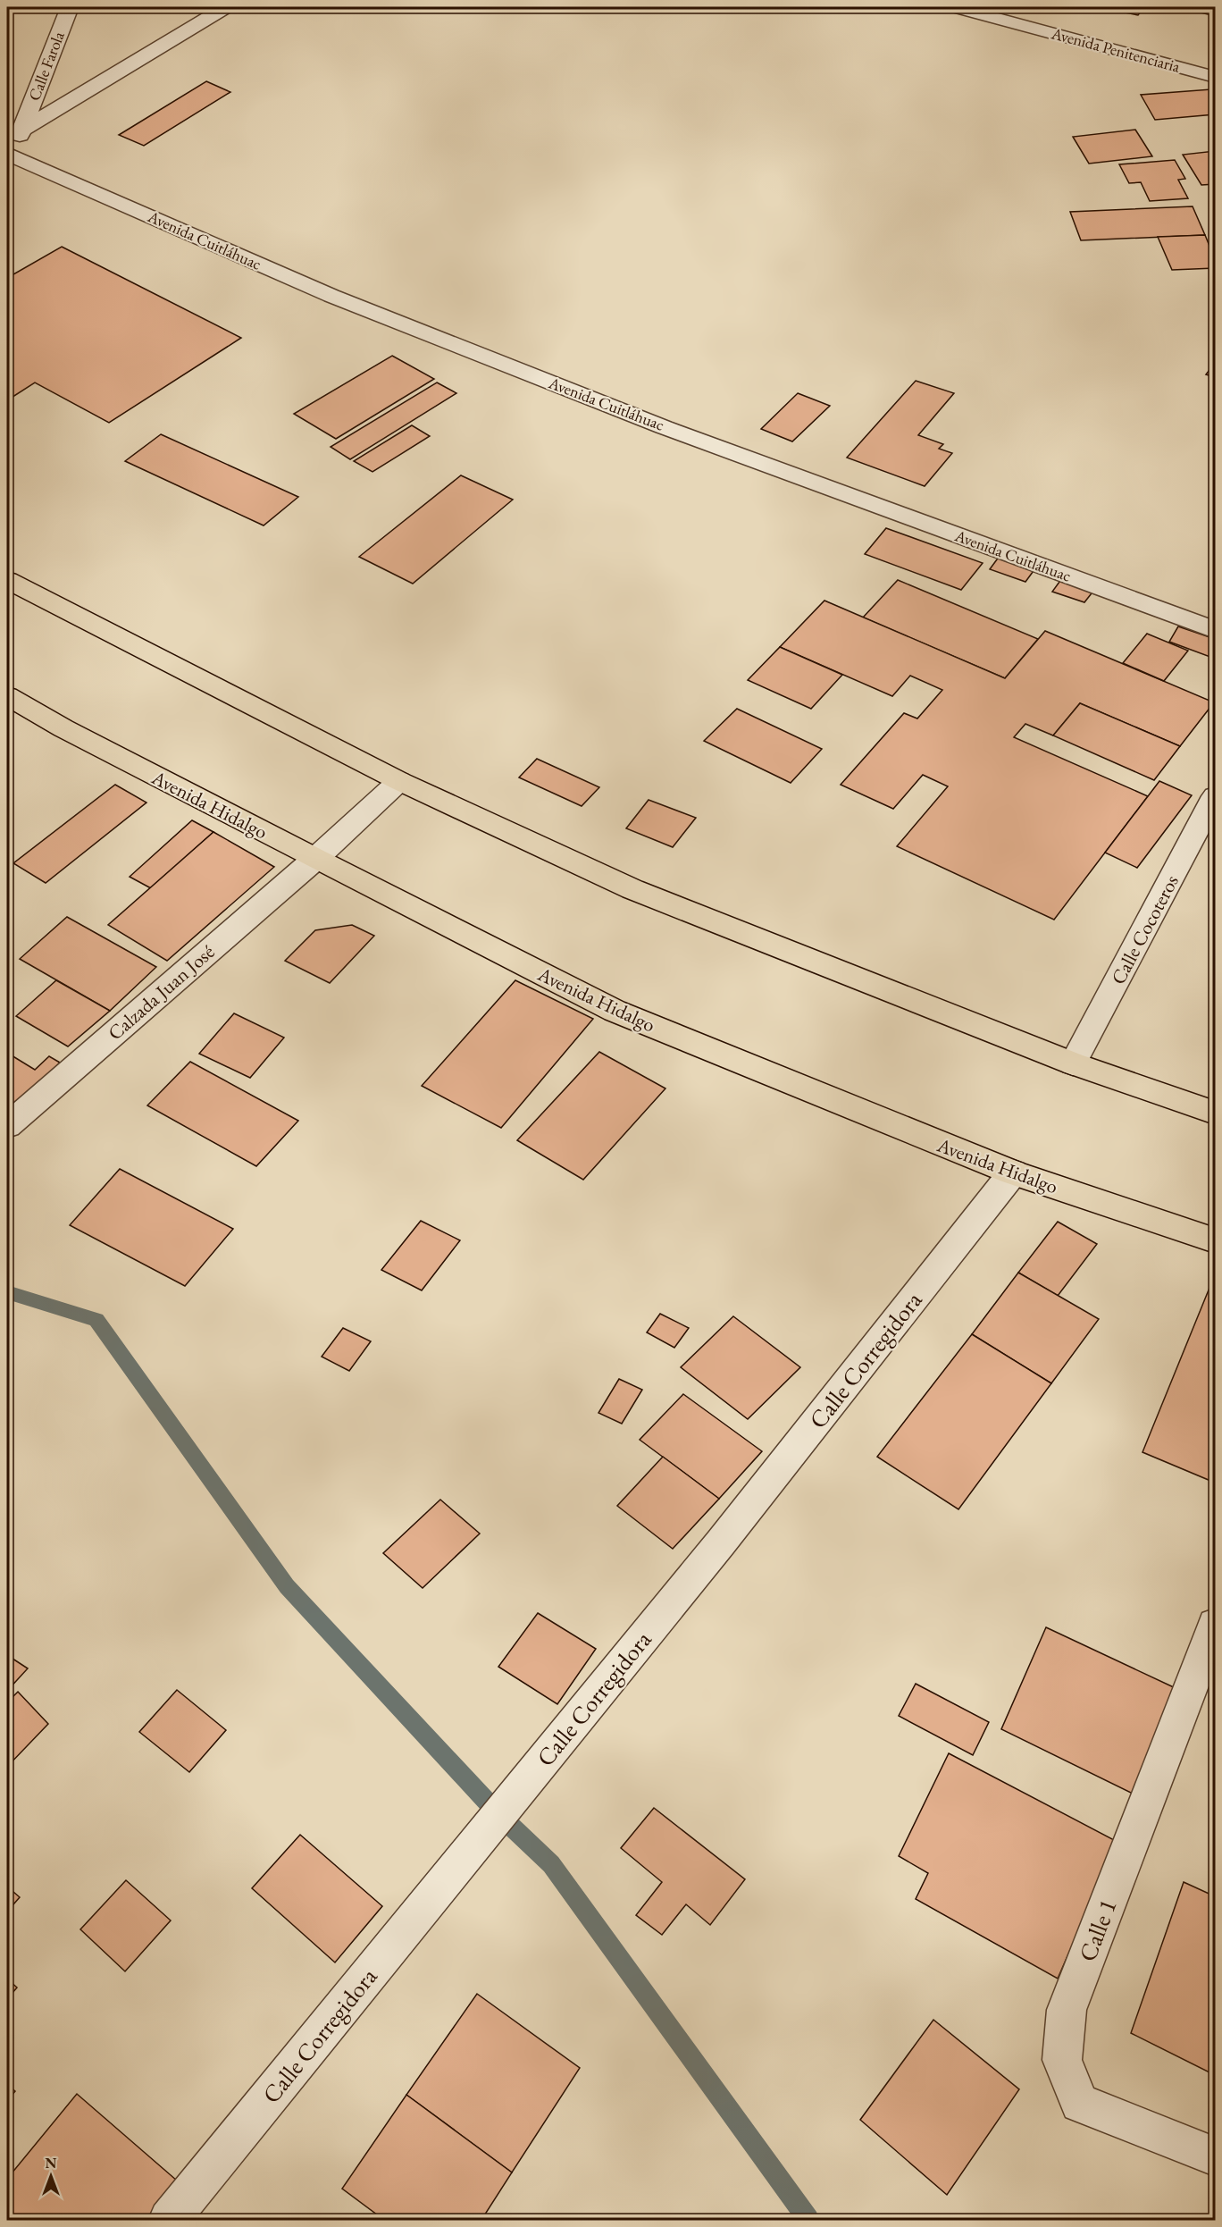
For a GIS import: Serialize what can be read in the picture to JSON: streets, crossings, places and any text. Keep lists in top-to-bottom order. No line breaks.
{"streets":{"main road":["Avenida Hidalgo"],"street":["Avenida Penitenciaria","Calle Farola","Avenida Cuitláhuac","Calle Cocoteros","Calzada Juan José","Calle Corregidora","Calle 1"]},"crossings":[["Calle Farola","Avenida Cuitláhuac"],["Avenida Hidalgo","Calzada Juan José"],["Avenida Hidalgo","Calle Corregidora"]],"north":"top"}
